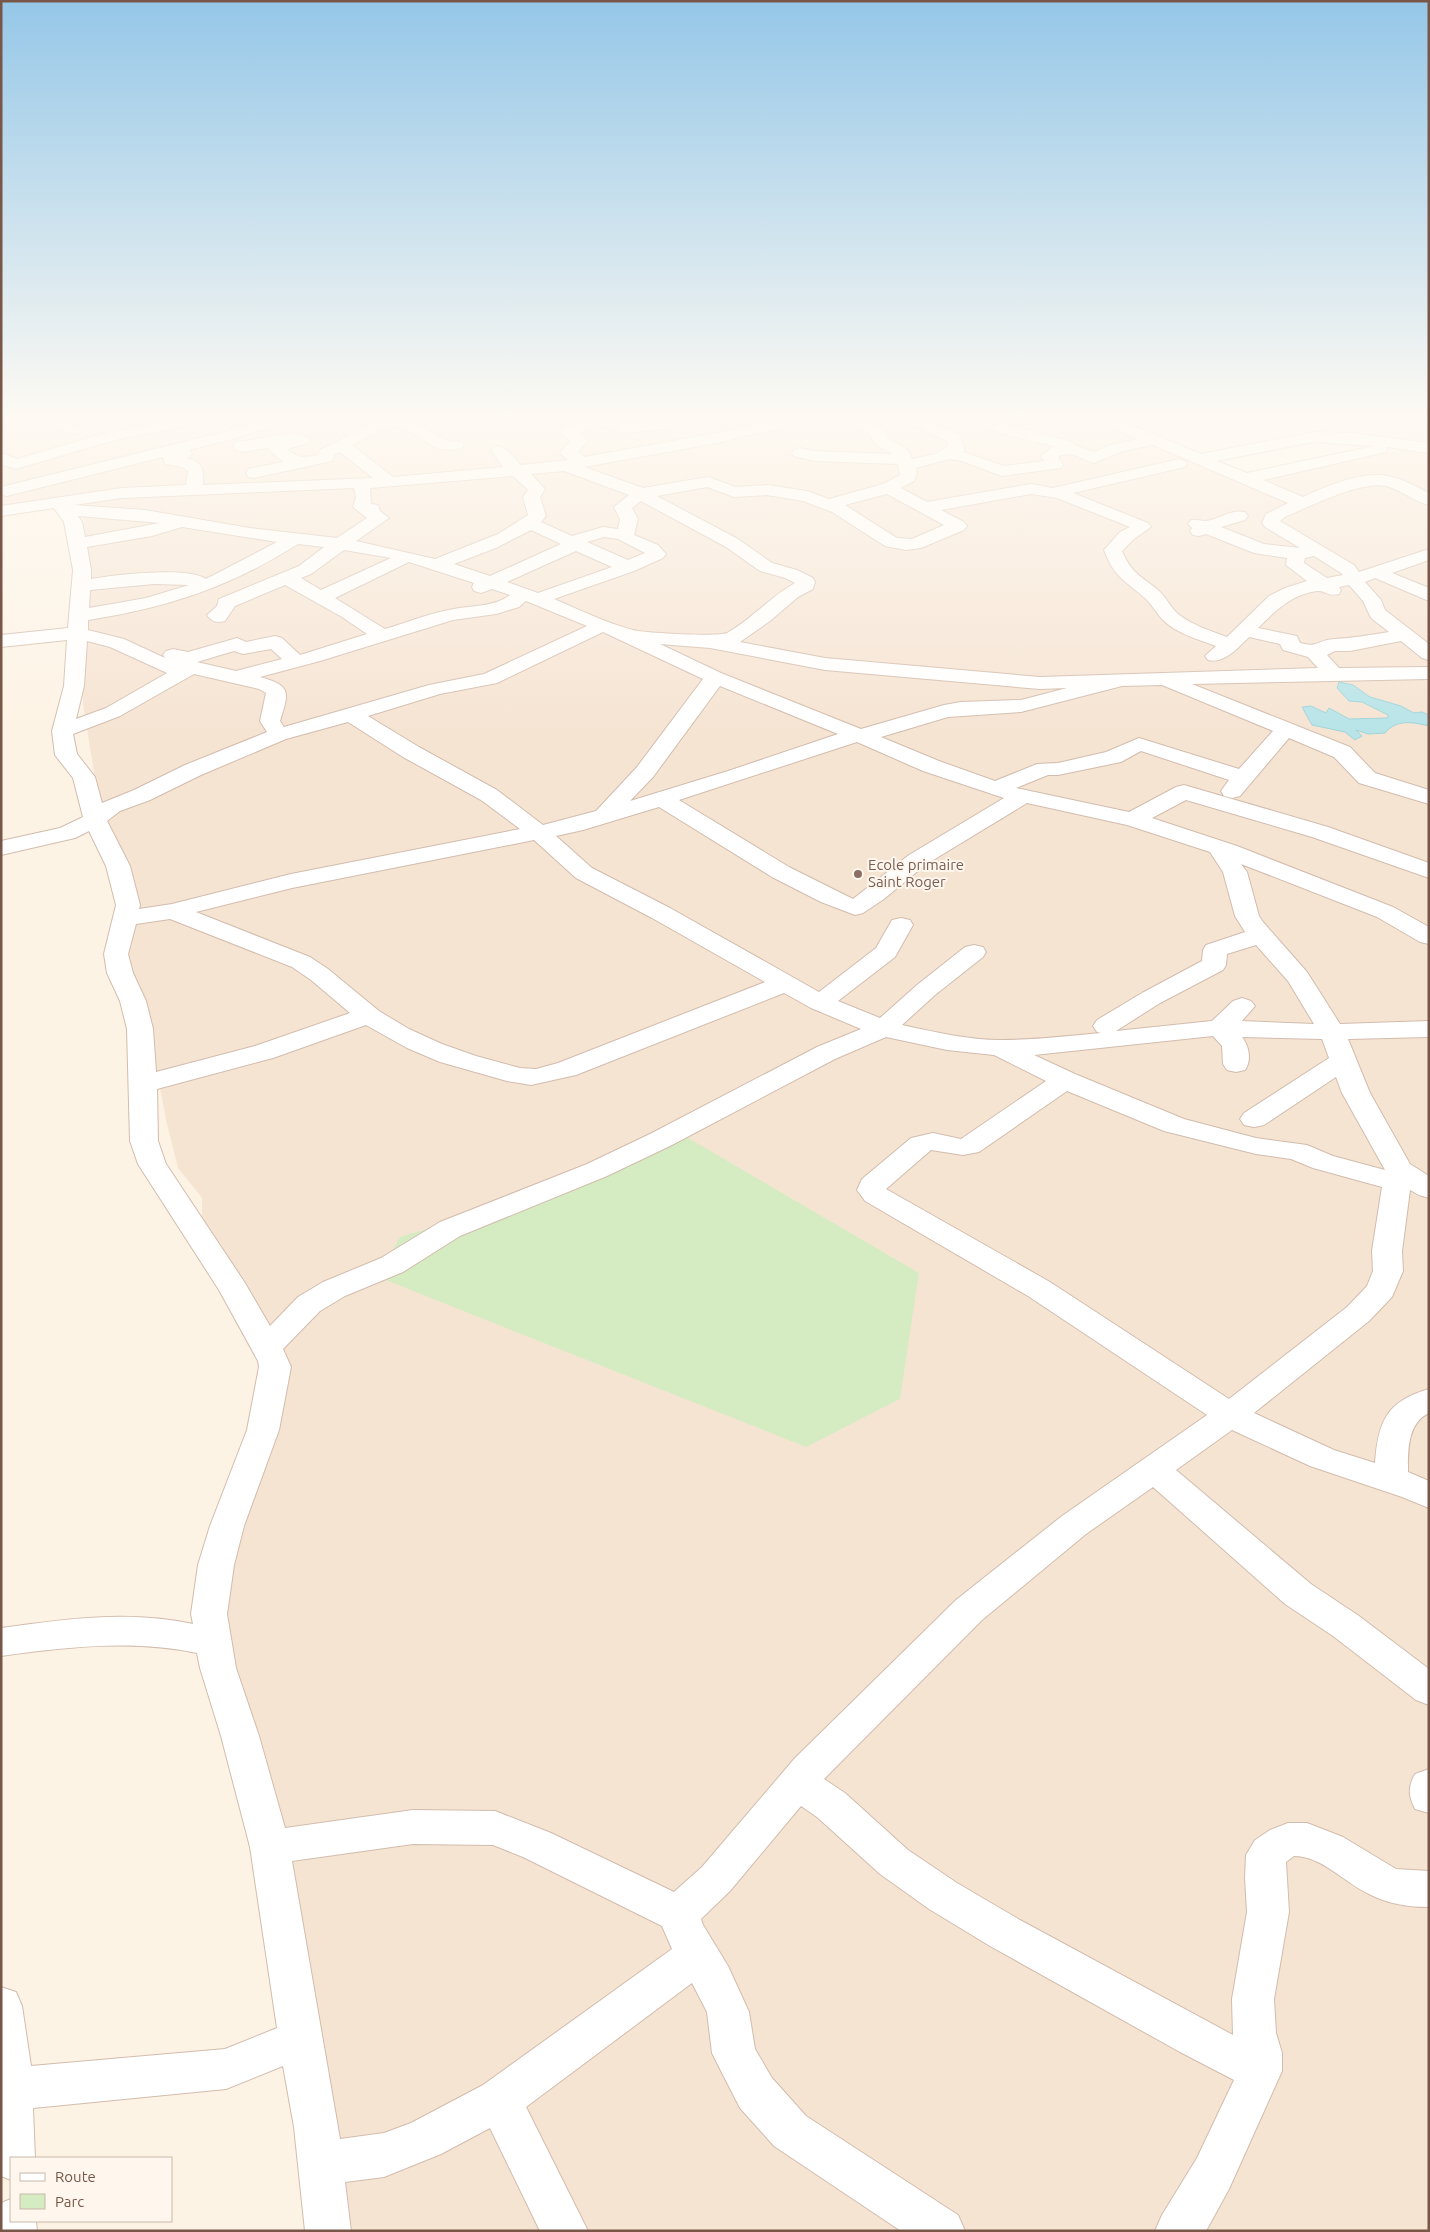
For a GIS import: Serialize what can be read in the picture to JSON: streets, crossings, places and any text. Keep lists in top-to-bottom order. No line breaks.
{"places":["Ecole primaire Saint Roger"],"legend":["Route","Parc"]}
